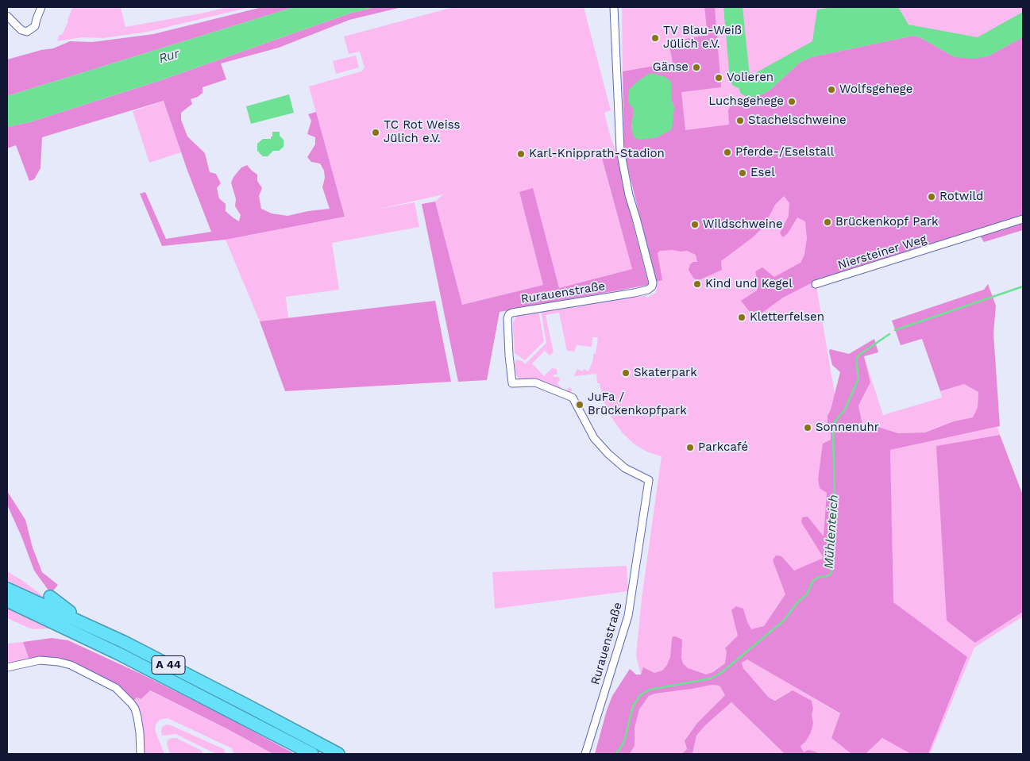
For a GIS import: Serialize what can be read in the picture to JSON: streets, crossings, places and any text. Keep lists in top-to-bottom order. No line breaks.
{"streets":{"highway":["A 44"],"street":["Niersteiner Weg","Rurauenstraße"]},"water":["Rur","Mühlenteich"],"places":["TV Blau-Weiß Jülich e.V.","Gänse","Volieren","Wolfsgehege","Luchsgehege","Stachelschweine","TC Rot Weiss Jülich e.V.","Pferde-/Eselstall","Karl-Knipprath-Stadion","Esel","Rotwild","Brückenkopf Park","Wildschweine","Kind und Kegel","Kletterfelsen","Skaterpark","JuFa / Brückenkopfpark","Sonnenuhr","Parkcafé"]}
